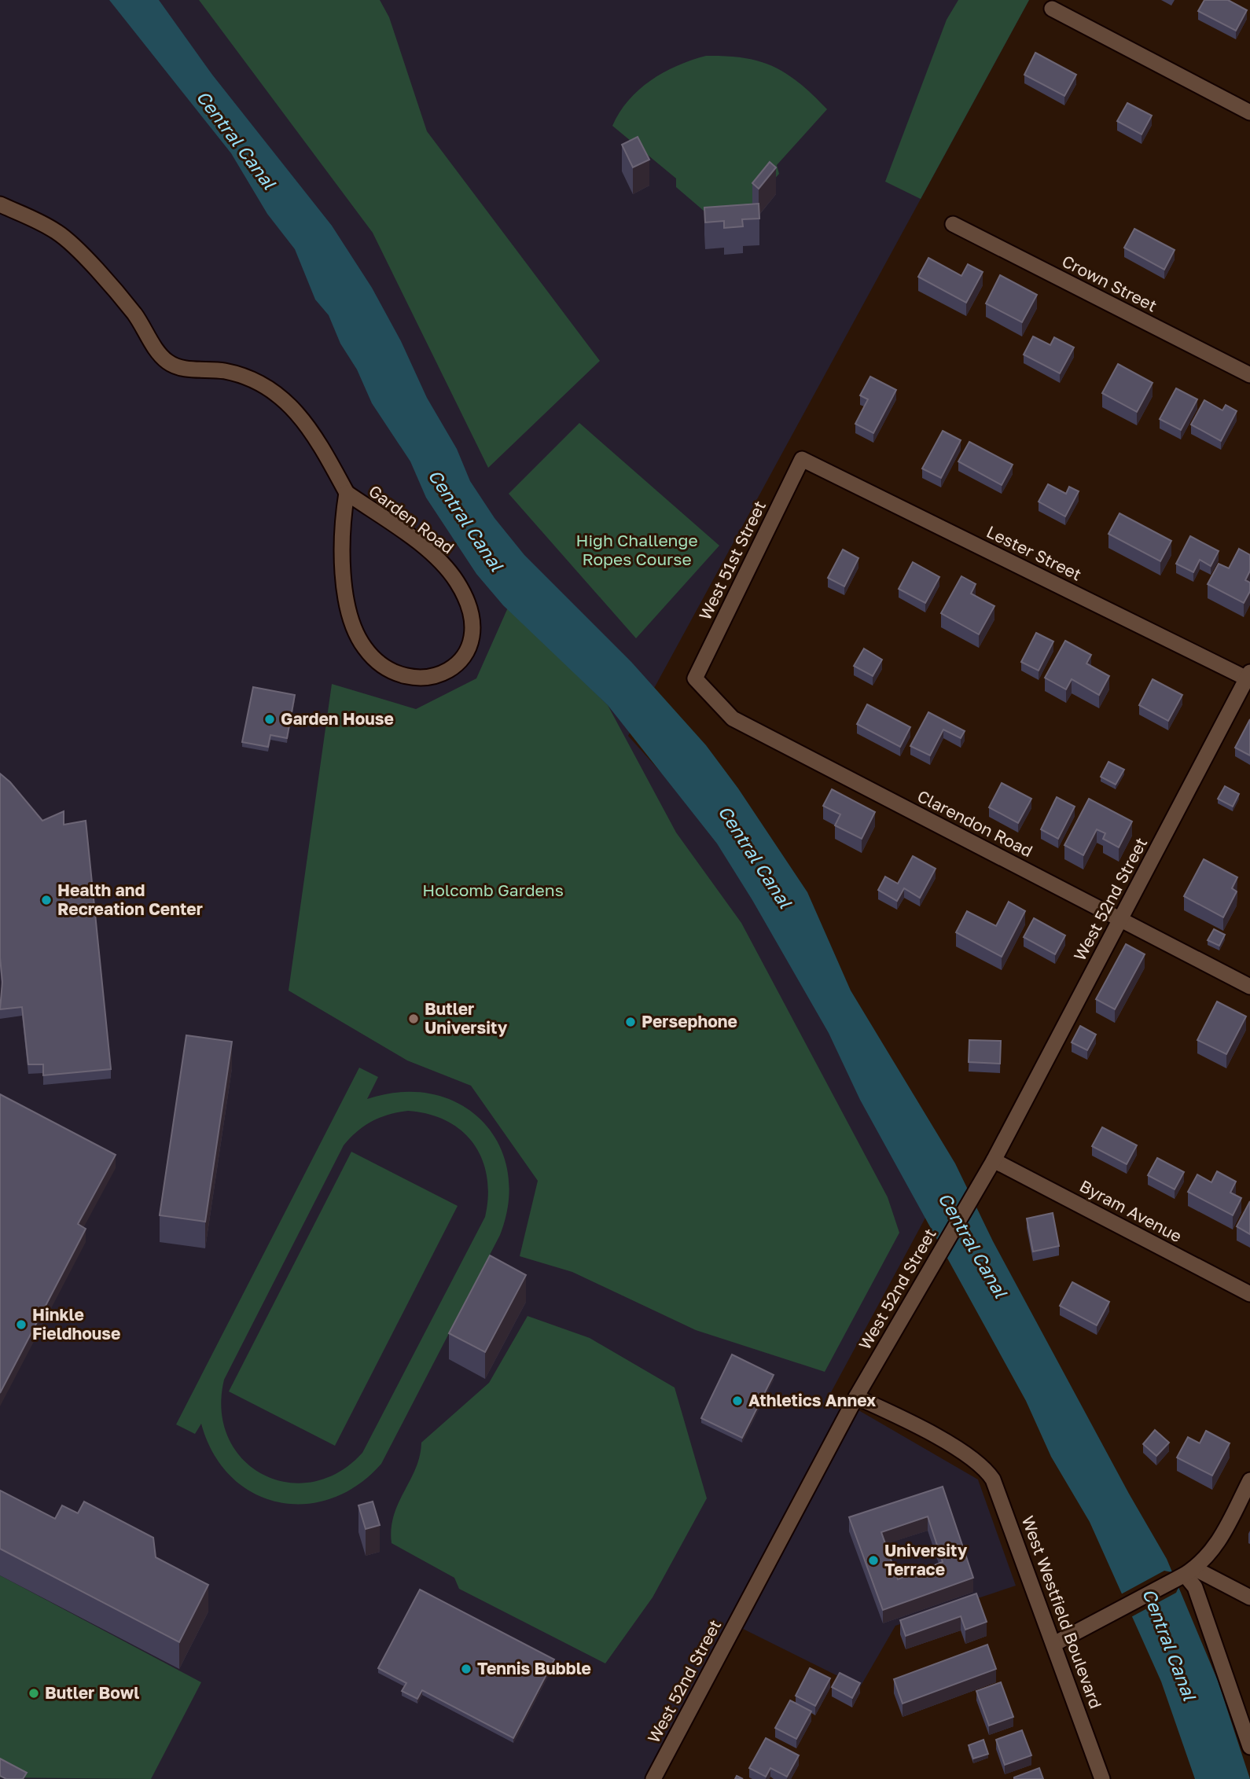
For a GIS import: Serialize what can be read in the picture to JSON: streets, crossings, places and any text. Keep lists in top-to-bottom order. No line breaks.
{"streets":{"street":["Crown Street","Garden Road","Lester Street","West 51st Street","Clarendon Road","West 52nd Street","Byram Avenue","West Westfield Boulevard"]},"crossings":[["Lester Street","West 51st Street"],["Lester Street","West 52nd Street"],["West 51st Street","Clarendon Road"],["Clarendon Road","West 52nd Street"],["West 52nd Street","Byram Avenue"],["West 52nd Street","West Westfield Boulevard"]],"water":["Central Canal"],"parks":["High Challenge Ropes Course","Holcomb Gardens"],"places":["Garden House","Health and Recreation Center","Butler University","Persephone","Hinkle Fieldhouse","Athletics Annex","University Terrace","Tennis Bubble","Butler Bowl"]}
